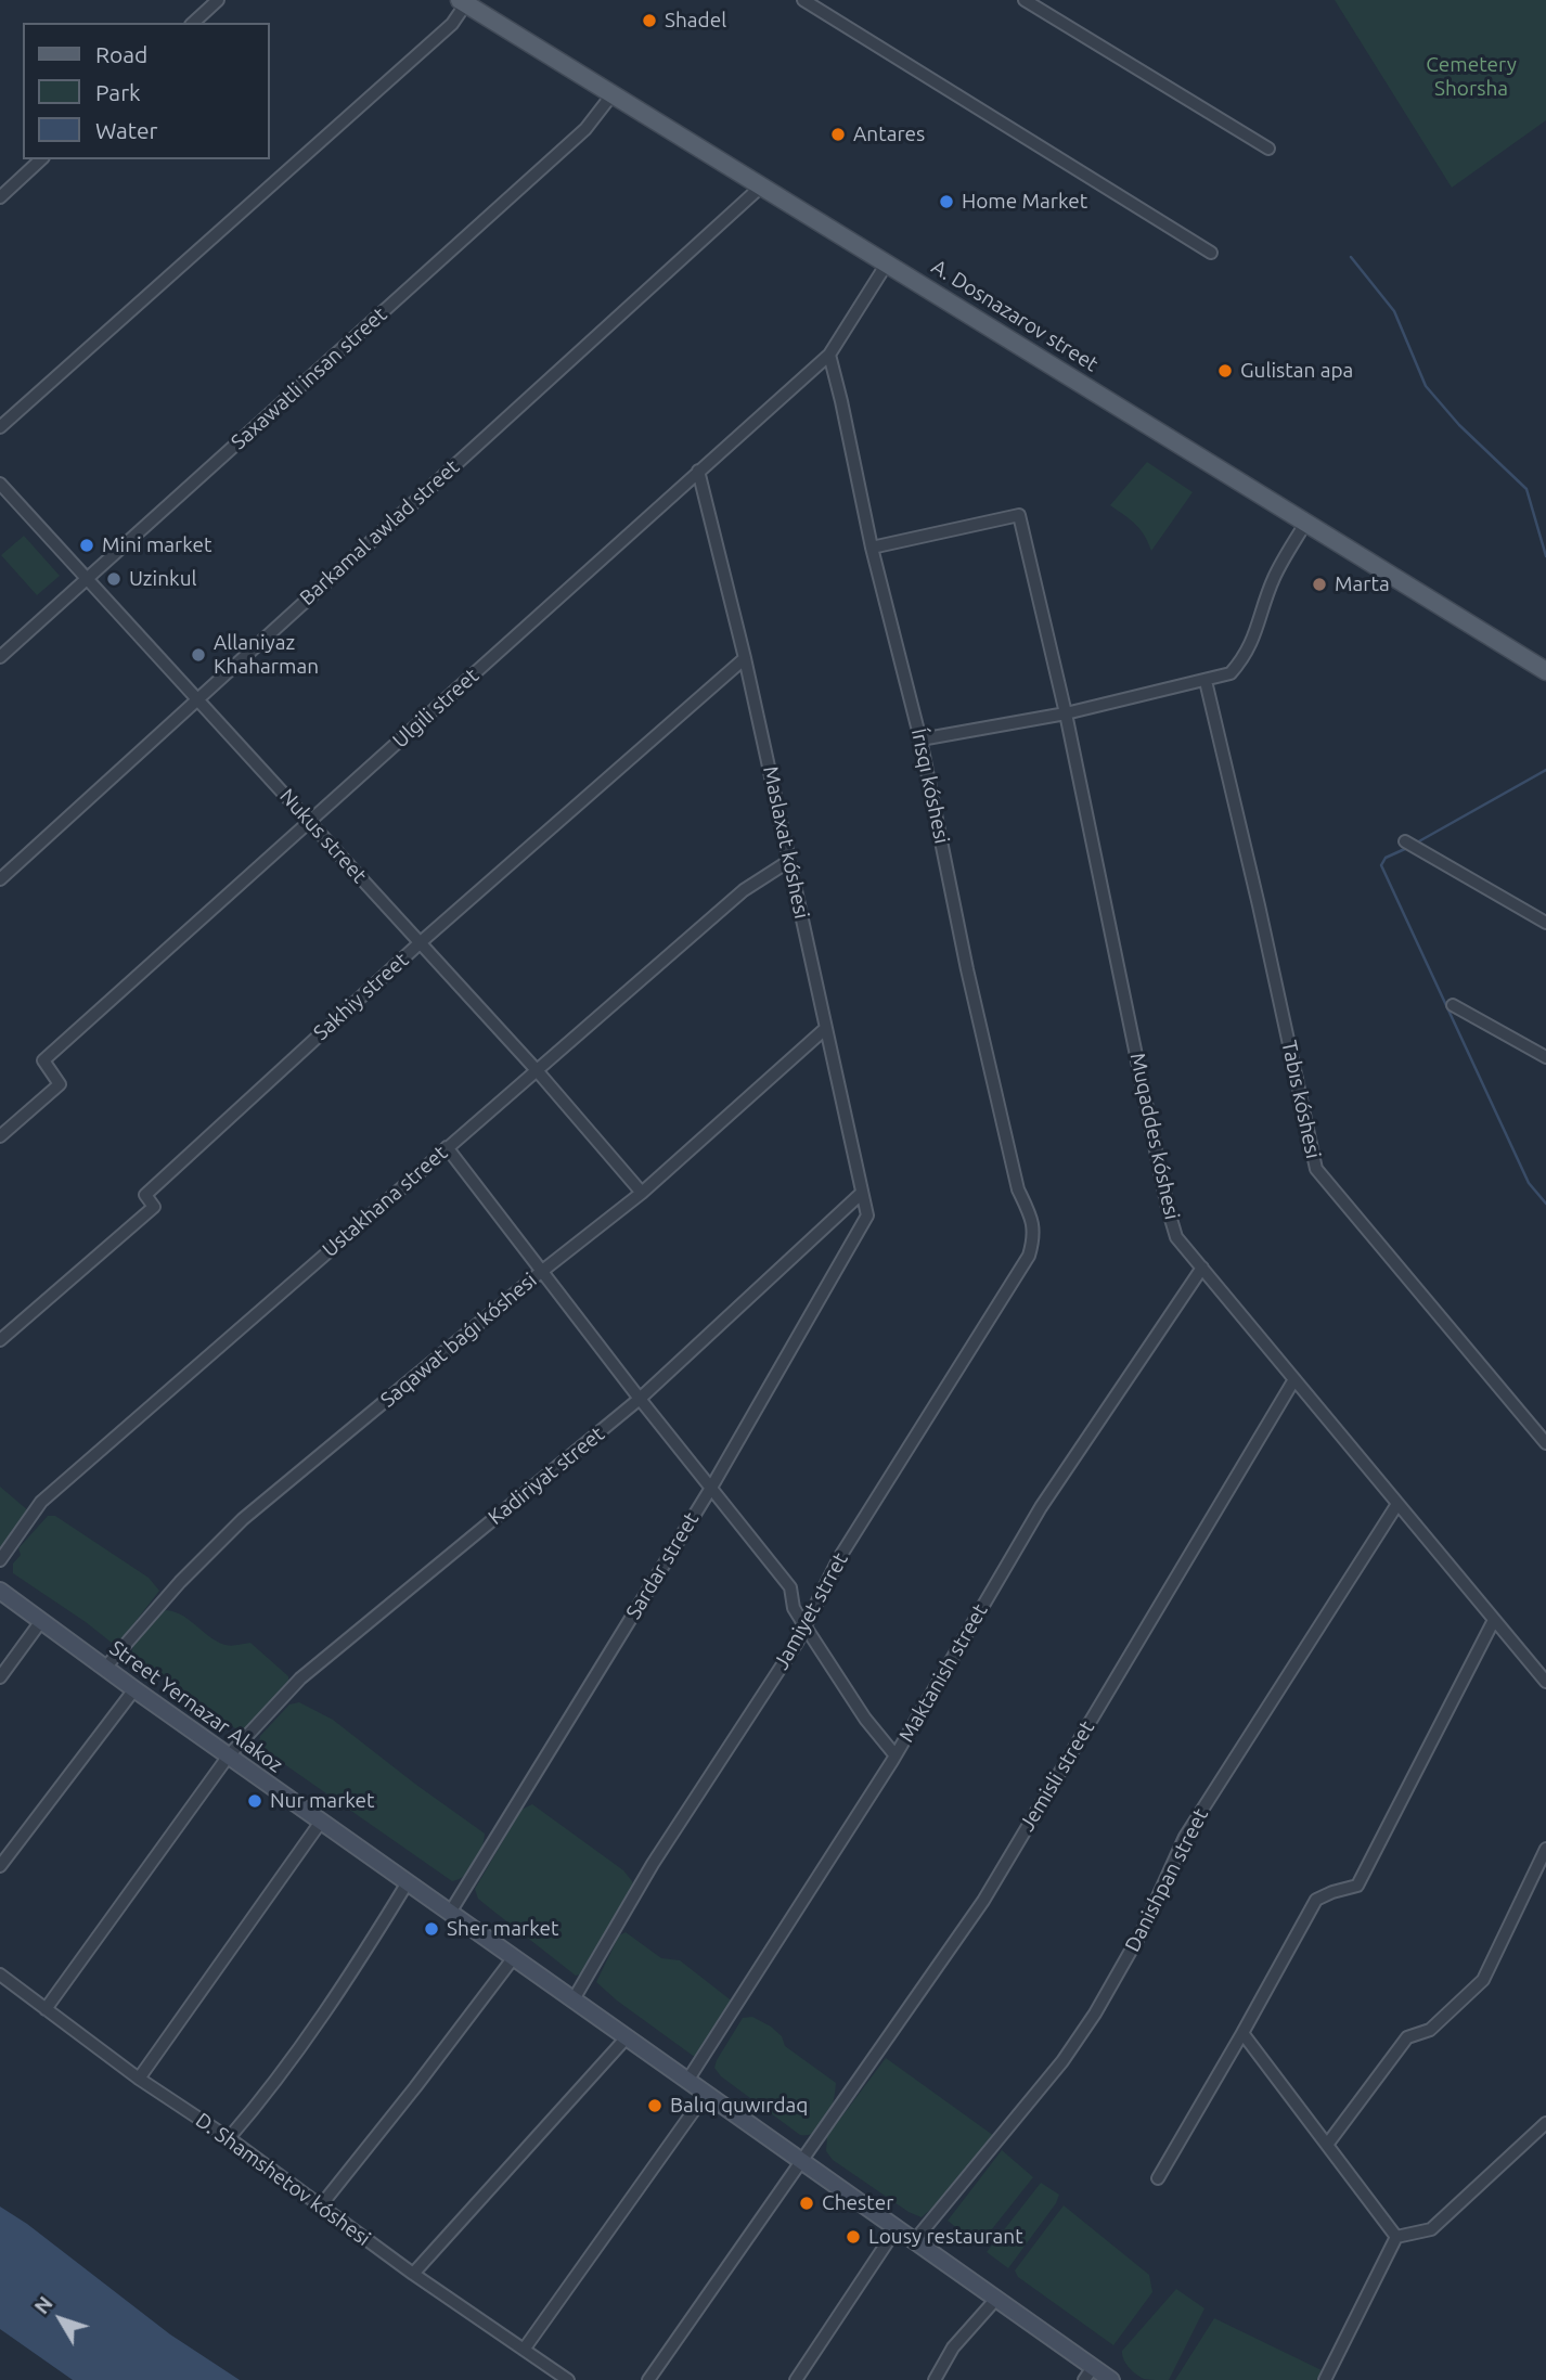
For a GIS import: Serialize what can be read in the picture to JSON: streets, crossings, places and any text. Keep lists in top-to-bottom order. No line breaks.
{"streets":{"main road":["A. Dosnazarov street","Street Yernazar Alakoz"],"street":["Saxawatli insan street","Barkamal awlad street","Ulgili street","Írısqı kóshesi","Nukus street","Maslaxat kóshesi","Sakhiy street","Tabıs kóshesi","Muqaddes kóshesi","Ustakhana street","Saqawat baǵı kóshesi","Kadiriyat street","Sardar street","Jamiyet strret","Maktanish street","Jemisli street","Danishpan street","D. Shamshetov kóshesi"]},"crossings":[["A. Dosnazarov street","Saxawatli insan street"],["A. Dosnazarov street","Barkamal awlad street"],["A. Dosnazarov street","Ulgili street"],["Saxawatli insan street","Nukus street"],["Barkamal awlad street","Nukus street"],["Ulgili street","Írısqı kóshesi"],["Ulgili street","Nukus street"],["Ulgili street","Maslaxat kóshesi"],["Írısqı kóshesi","Muqaddes kóshesi"],["Írısqı kóshesi","Jamiyet strret"],["Nukus street","Sakhiy street"],["Nukus street","Ustakhana street"],["Nukus street","Saqawat baǵı kóshesi"],["Maslaxat kóshesi","Sakhiy street"],["Maslaxat kóshesi","Ustakhana street"],["Maslaxat kóshesi","Saqawat baǵı kóshesi"],["Maslaxat kóshesi","Kadiriyat street"],["Maslaxat kóshesi","Sardar street"],["Muqaddes kóshesi","Maktanish street"],["Muqaddes kóshesi","Jemisli street"],["Muqaddes kóshesi","Danishpan street"],["Saqawat baǵı kóshesi","Street Yernazar Alakoz"],["Kadiriyat street","Street Yernazar Alakoz"],["Kadiriyat street","D. Shamshetov kóshesi"],["Sardar street","Street Yernazar Alakoz"],["Jamiyet strret","Street Yernazar Alakoz"],["Maktanish street","Street Yernazar Alakoz"],["Street Yernazar Alakoz","Jemisli street"],["Street Yernazar Alakoz","Danishpan street"]],"parks":["Cemetery Shorsha"],"places":["Shadel","Antares","Home Market","Gulistan apa","Mini market","Uzinkul","Marta","Allaniyaz Khaharman","Nur market","Sher market","Balıq quwırdaq","Chester","Lousy restaurant"],"legend":["Road","Park","Water"],"north":"top left"}
